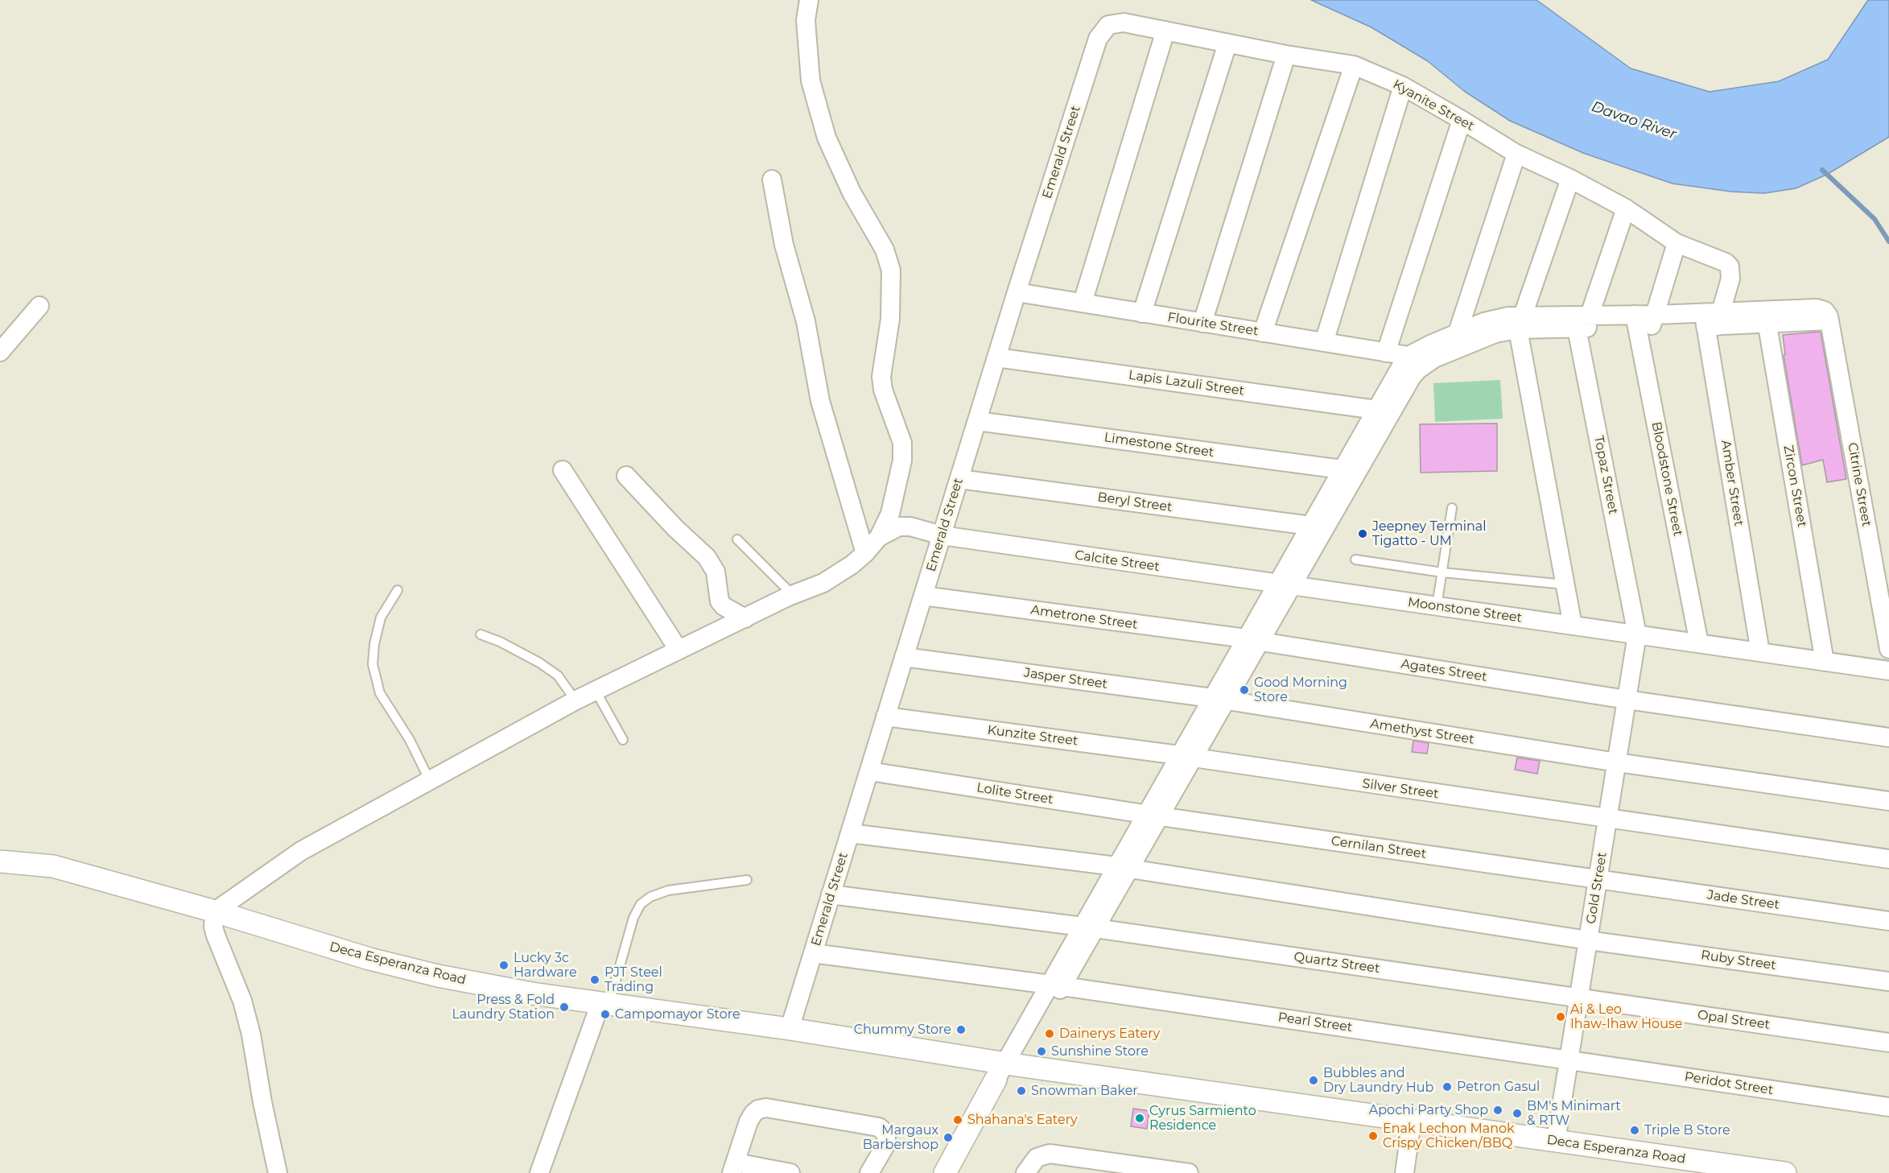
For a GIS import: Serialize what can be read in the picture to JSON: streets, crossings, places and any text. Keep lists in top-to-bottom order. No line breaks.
{"streets":{"street":["Kyanite Street","Emerald Street","Flourite Street","Lapis Lazuli Street","Limestone Street","Topaz Street","Bloodstone Street","Amber Street","Citrine Street","Zircon Street","Beryl Street","Calcite Street","Moonstone Street","Ametrone Street","Agates Street","Jasper Street","Amethyst Street","Kunzite Street","Silver Street","Lolite Street","Cernilan Street","Gold Street","Jade Street","Ruby Street","Quartz Street","Deca Esperanza Road","Opal Street","Pearl Street","Peridot Street"]},"crossings":[["Kyanite Street","Emerald Street"],["Kyanite Street","Amber Street"],["Emerald Street","Flourite Street"],["Emerald Street","Lapis Lazuli Street"],["Emerald Street","Limestone Street"],["Emerald Street","Beryl Street"],["Emerald Street","Calcite Street"],["Emerald Street","Ametrone Street"],["Emerald Street","Jasper Street"],["Emerald Street","Kunzite Street"],["Emerald Street","Lolite Street"],["Emerald Street","Ruby Street"],["Emerald Street","Quartz Street"],["Emerald Street","Deca Esperanza Road"],["Emerald Street","Pearl Street"],["Topaz Street","Moonstone Street"],["Topaz Street","Gold Street"],["Bloodstone Street","Moonstone Street"],["Amber Street","Moonstone Street"],["Citrine Street","Zircon Street"],["Zircon Street","Moonstone Street"],["Calcite Street","Moonstone Street"],["Moonstone Street","Gold Street"],["Ametrone Street","Agates Street"],["Agates Street","Gold Street"],["Jasper Street","Amethyst Street"],["Amethyst Street","Gold Street"],["Kunzite Street","Silver Street"],["Silver Street","Gold Street"],["Lolite Street","Cernilan Street"],["Cernilan Street","Gold Street"],["Cernilan Street","Jade Street"],["Gold Street","Jade Street"],["Gold Street","Ruby Street"],["Gold Street","Quartz Street"],["Gold Street","Deca Esperanza Road"],["Gold Street","Opal Street"],["Gold Street","Pearl Street"],["Gold Street","Peridot Street"],["Quartz Street","Opal Street"],["Pearl Street","Peridot Street"]],"water":["Davao River"],"places":["Jeepney Terminal Tigatto - UM","Good Morning Store","Lucky 3c Hardware","PJT Steel Trading","Press & Fold Laundry Station","Campomayor Store","Ai & Leo Ihaw-Ihaw House","Chummy Store","Dainerys Eatery","Sunshine Store","Bubbles and Dry Laundry Hub","Petron Gasul","Snowman Baker","Apochi Party Shop","BM's Minimart & RTW","Cyrus Sarmiento Residence","Shahana's Eatery","Triple B Store","Enak Lechon Manok Crispy Chicken/BBQ","Margaux Barbershop"]}
